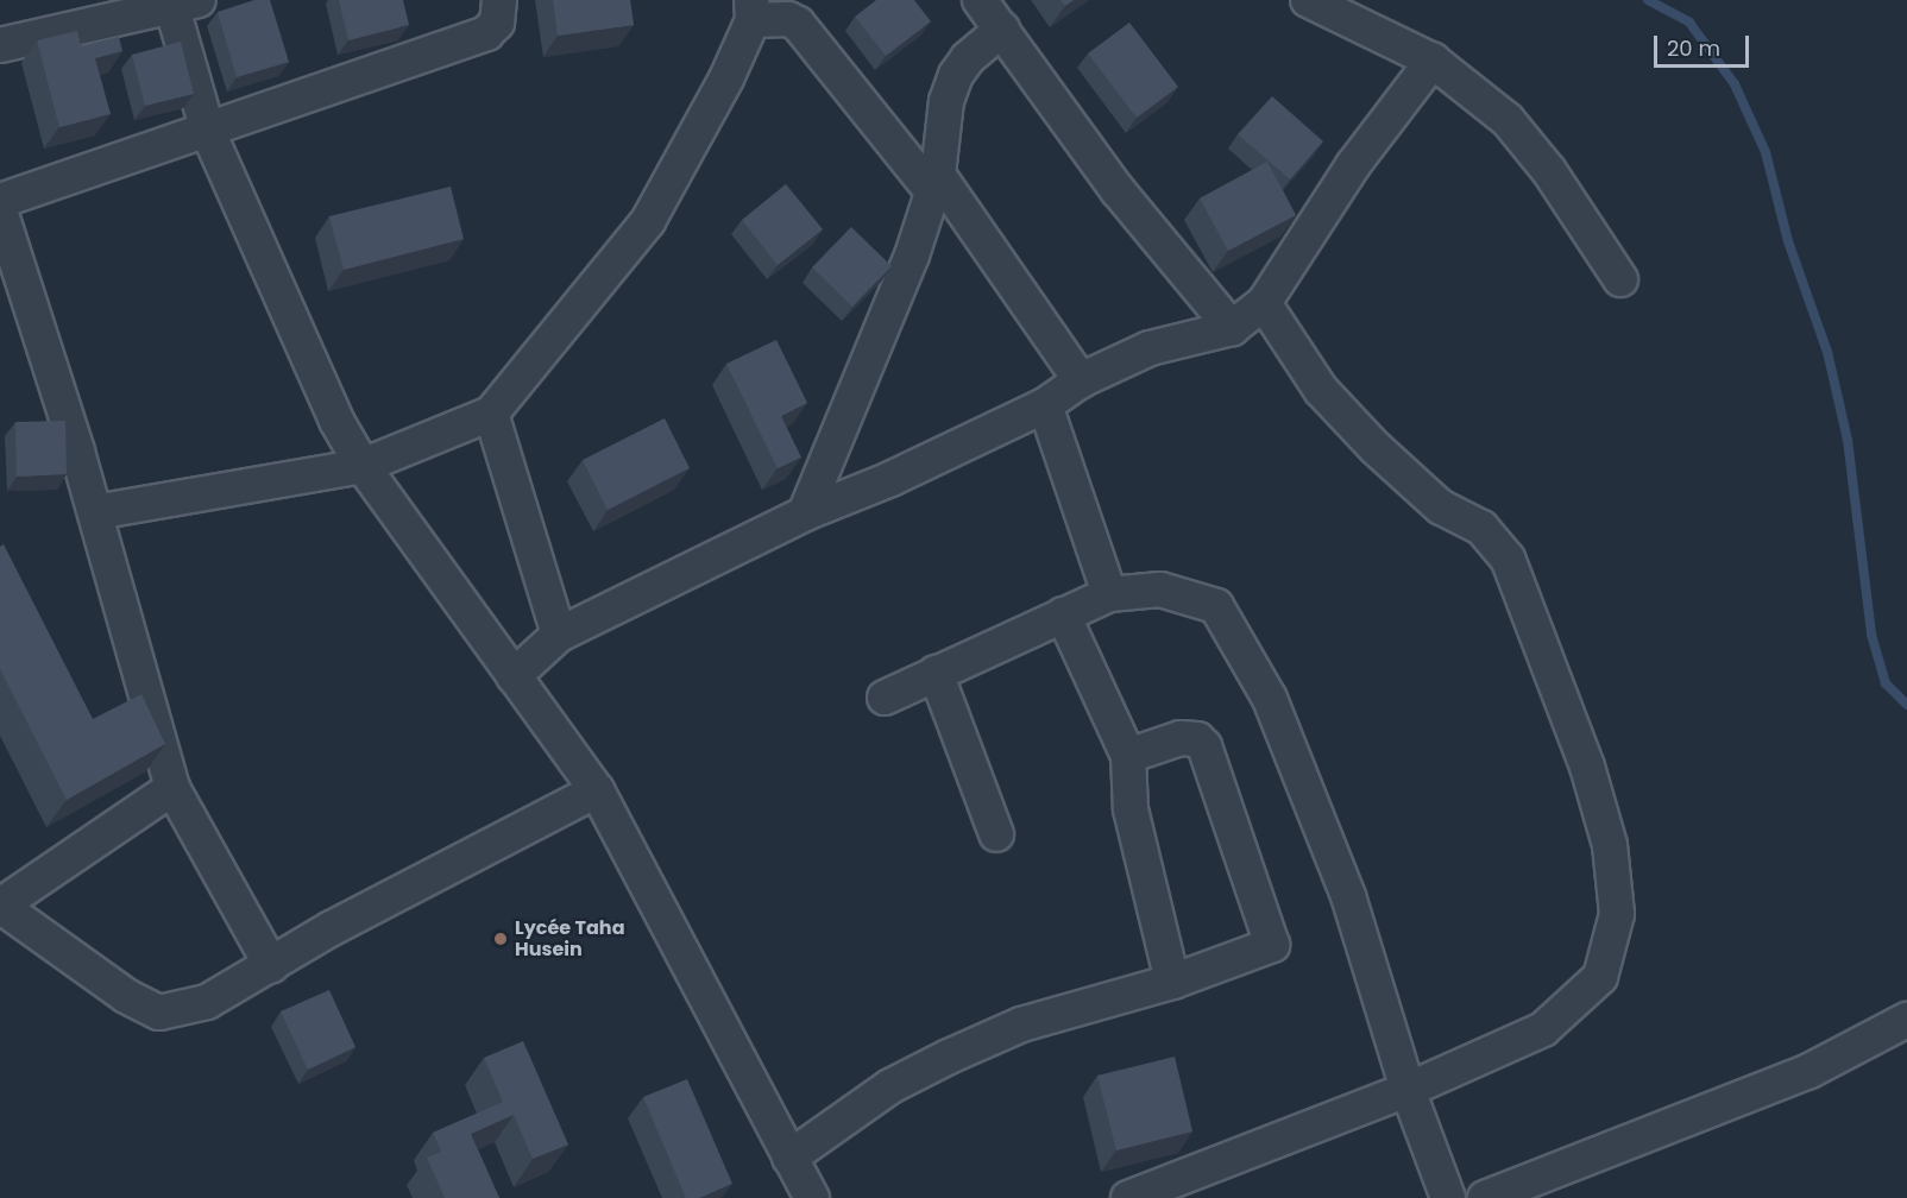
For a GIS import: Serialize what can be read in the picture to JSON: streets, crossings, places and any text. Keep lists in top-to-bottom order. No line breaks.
{"places":["Lycée Taha Husein"],"scale_bar":"20 m"}
